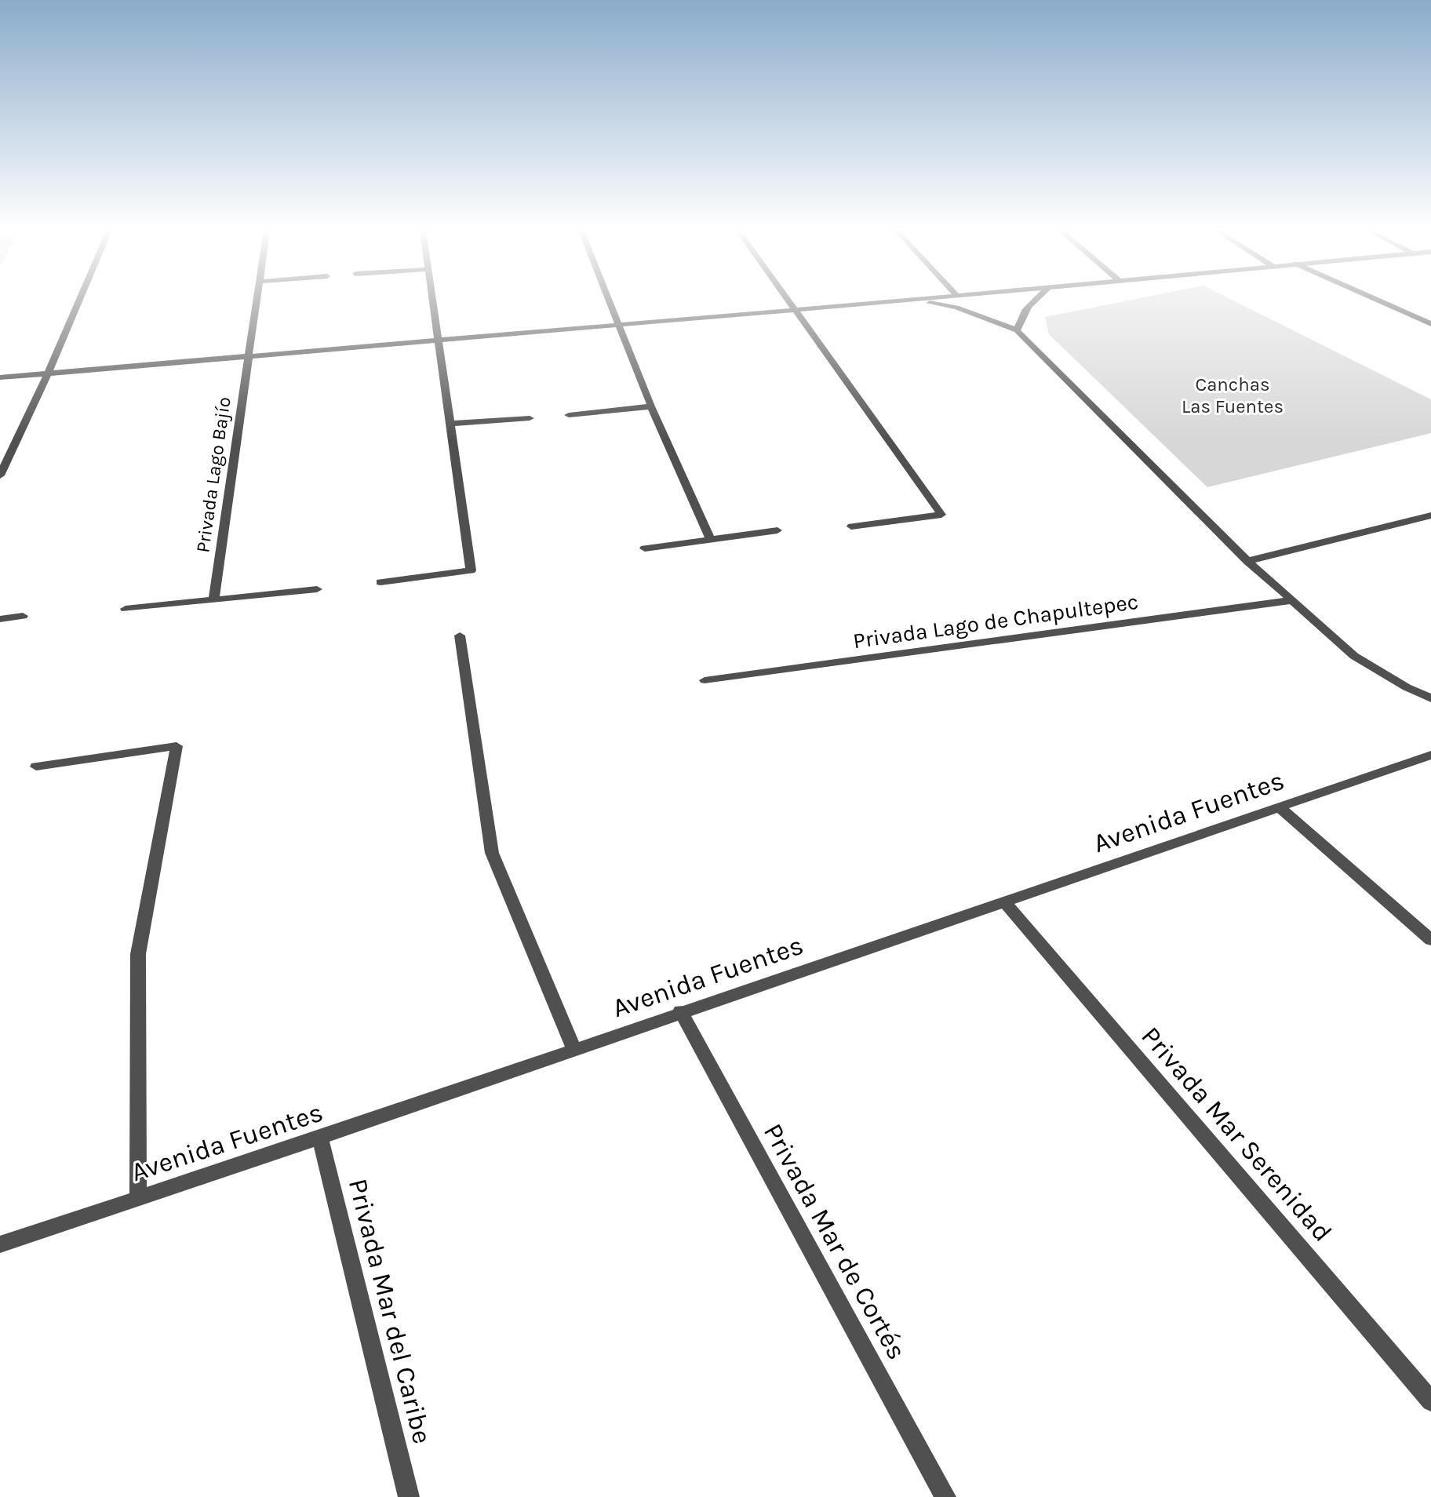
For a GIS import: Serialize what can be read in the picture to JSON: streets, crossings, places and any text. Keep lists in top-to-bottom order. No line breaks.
{"streets":{"street":["Privada Lago Bajío","Privada Lago de Chapultepec","Avenida Fuentes","Privada Mar Serenidad","Privada Mar de Cortés","Privada Mar del Caribe"]},"crossings":[["Avenida Fuentes","Privada Mar Serenidad"],["Avenida Fuentes","Privada Mar de Cortés"],["Avenida Fuentes","Privada Mar del Caribe"]],"parks":["Canchas Las Fuentes"]}
